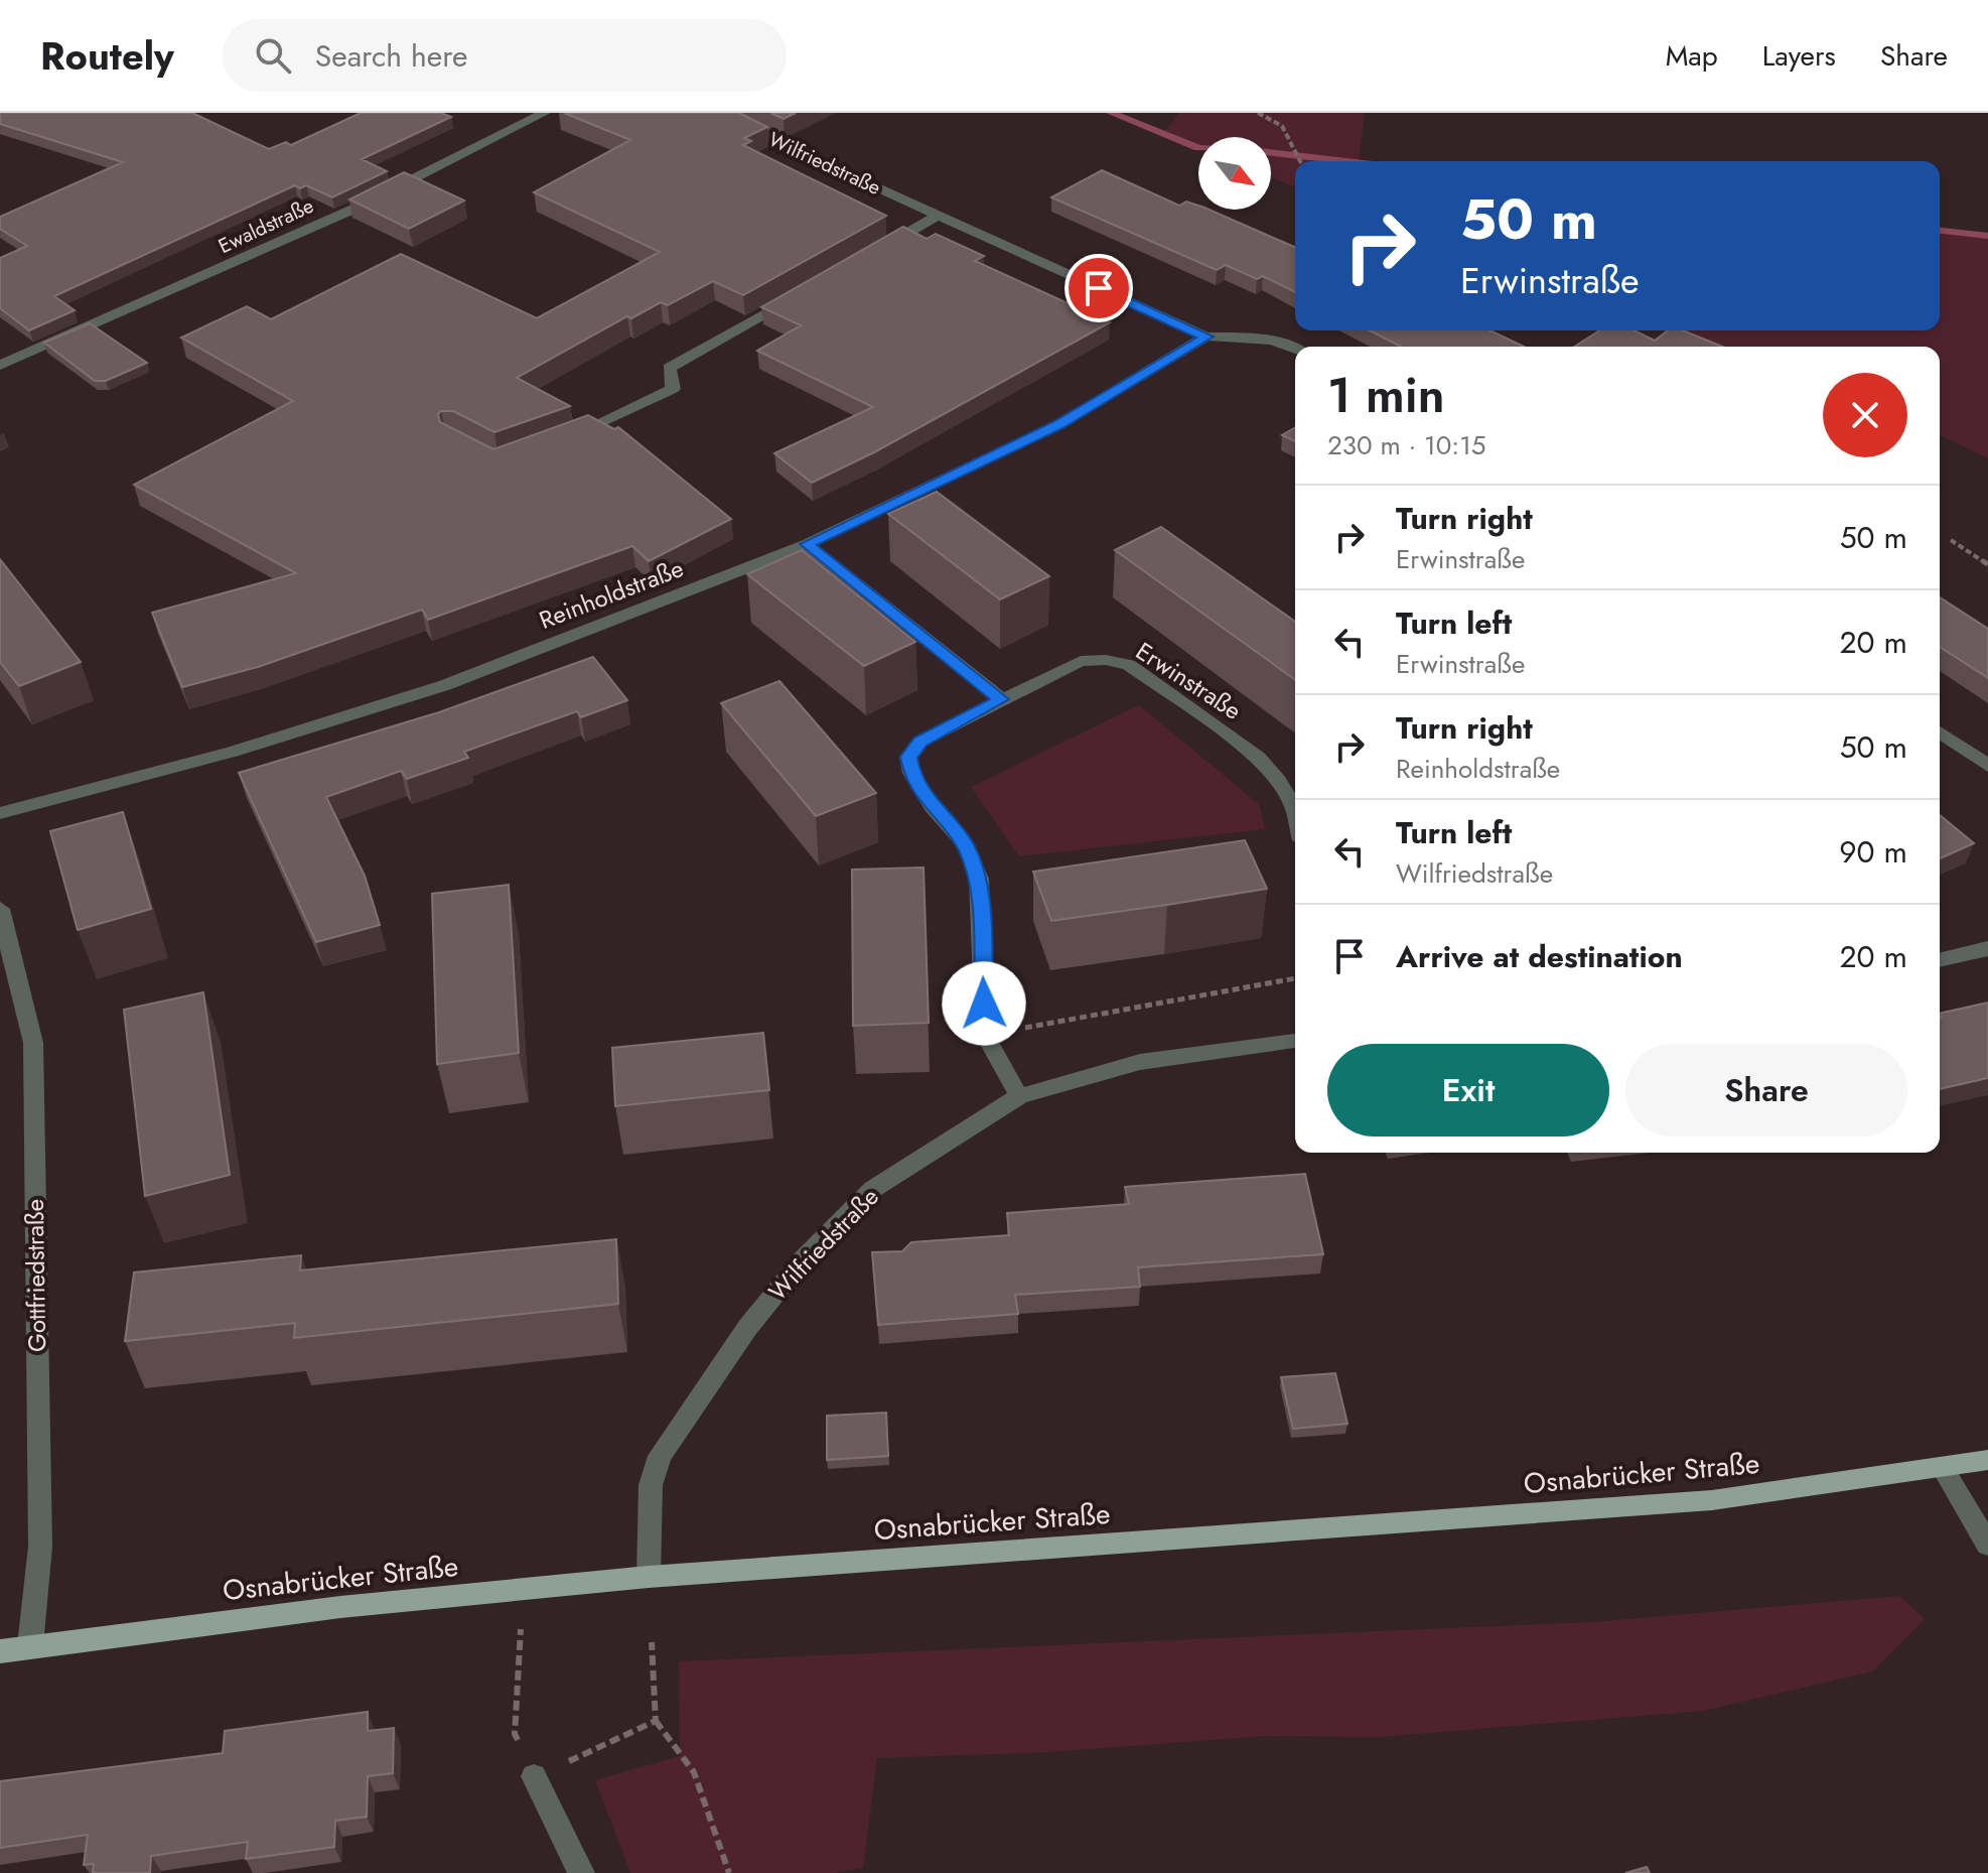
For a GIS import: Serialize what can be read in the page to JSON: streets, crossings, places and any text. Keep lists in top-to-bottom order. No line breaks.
{"streets":{"main road":["Osnabrücker Straße"],"street":["Wilfriedstraße","Ewaldstraße","Reinholdstraße","Erwinstraße","Gottfriedstraße"]},"crossings":[["Wilfriedstraße","Reinholdstraße"],["Wilfriedstraße","Erwinstraße"],["Wilfriedstraße","Osnabrücker Straße"],["Gottfriedstraße","Osnabrücker Straße"]],"north":"bottom right","page":{"header":"Routely","search":"Search here","nav":["Map","Layers","Share"],"turn":["50 m","Erwinstraße"],"heading":["1 min","230 m · 10:15"],"list":[{"name":"Turn right","note":"Erwinstraße","value":"50 m"},{"name":"Turn left","note":"Erwinstraße","value":"20 m"},{"name":"Turn right","note":"Reinholdstraße","value":"50 m"},{"name":"Turn left","note":"Wilfriedstraße","value":"90 m"},{"name":"Arrive at destination","value":"20 m"}],"buttons":["Exit","Share"]}}
